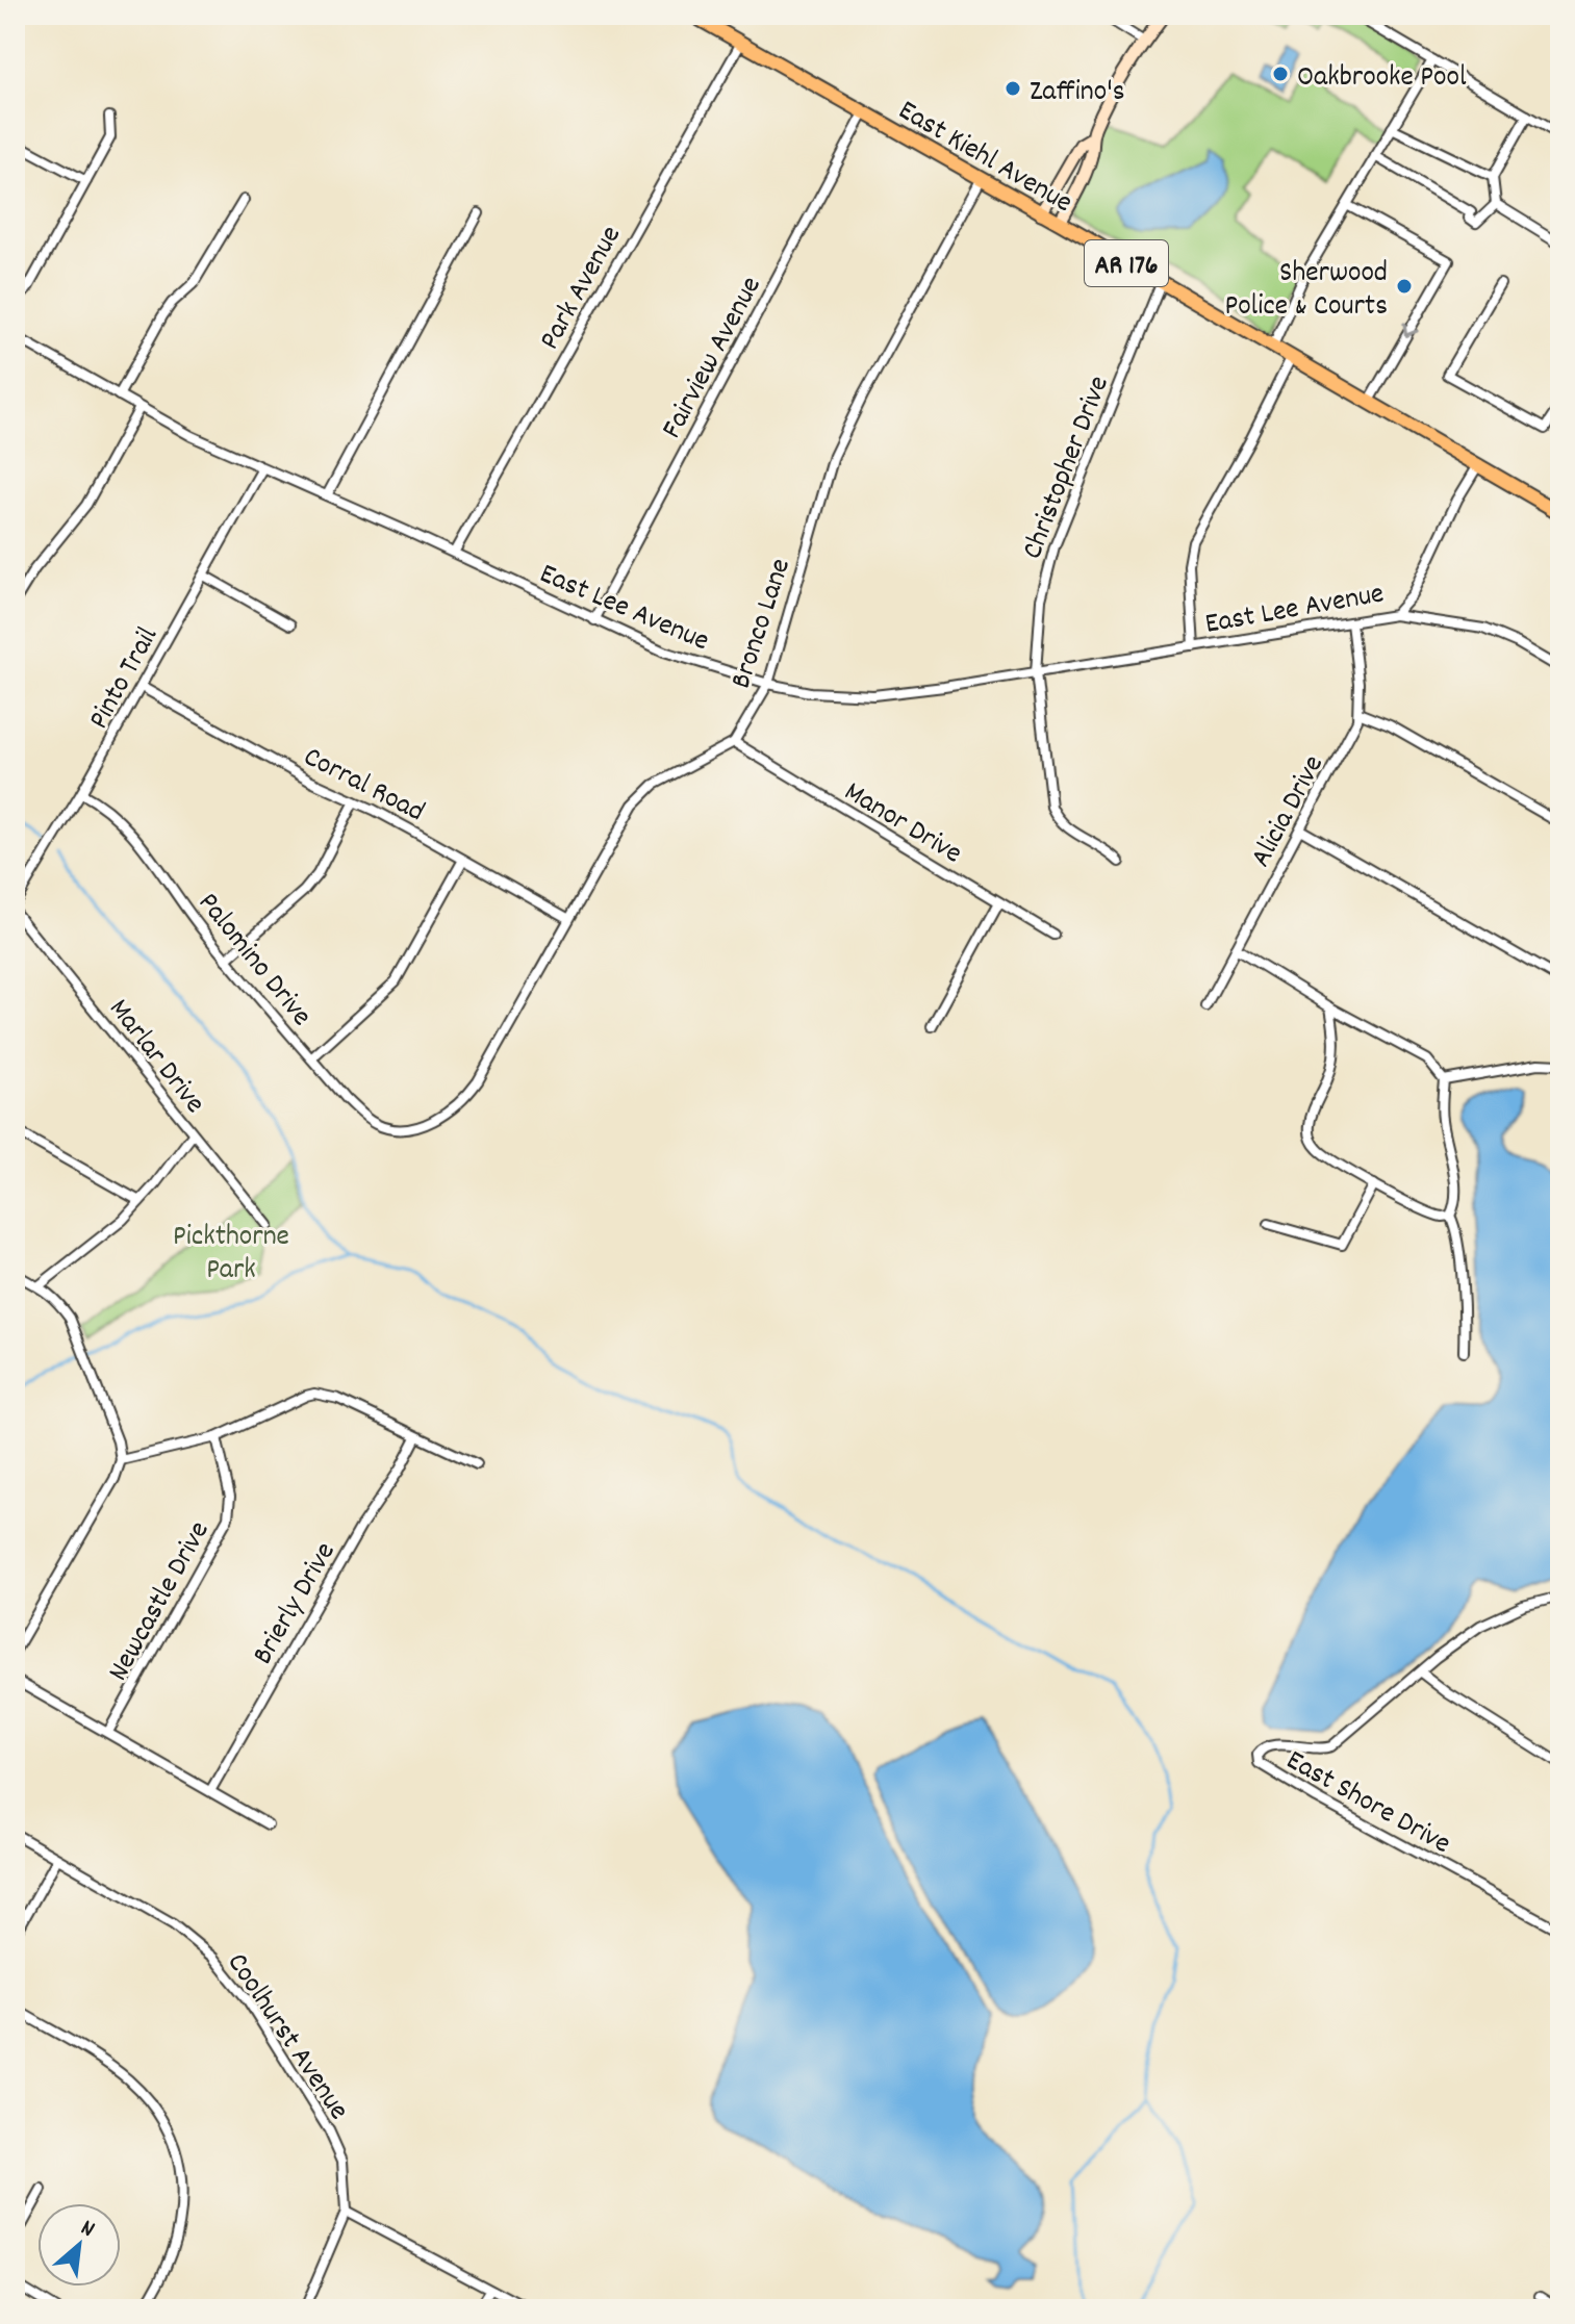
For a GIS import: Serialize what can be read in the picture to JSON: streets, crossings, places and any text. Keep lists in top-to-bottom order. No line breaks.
{"streets":{"main road":["East Kiehl Avenue","AR 176"],"street":["Park Avenue","Fairview Avenue","Christopher Drive","East Lee Avenue","Bronco Lane","Pinto Trail","Corral Road","Alicia Drive","Manor Drive","Palomino Drive","Marlar Drive","Newcastle Drive","Brierly Drive","East Shore Drive","Coolhurst Avenue"]},"crossings":[["East Kiehl Avenue","Park Avenue"],["East Kiehl Avenue","Fairview Avenue"],["East Kiehl Avenue","Christopher Drive"],["East Kiehl Avenue","East Lee Avenue"],["East Kiehl Avenue","Bronco Lane"],["Park Avenue","East Lee Avenue"],["Fairview Avenue","East Lee Avenue"],["Christopher Drive","East Lee Avenue"],["East Lee Avenue","Bronco Lane"],["East Lee Avenue","Pinto Trail"],["East Lee Avenue","Alicia Drive"],["Bronco Lane","Manor Drive"],["Pinto Trail","Corral Road"],["Pinto Trail","Palomino Drive"],["Corral Road","Palomino Drive"]],"parks":["Pickthorne Park"],"places":["Oakbrooke Pool","Zaffino's","Sherwood Police & Courts"],"north":"top right"}
